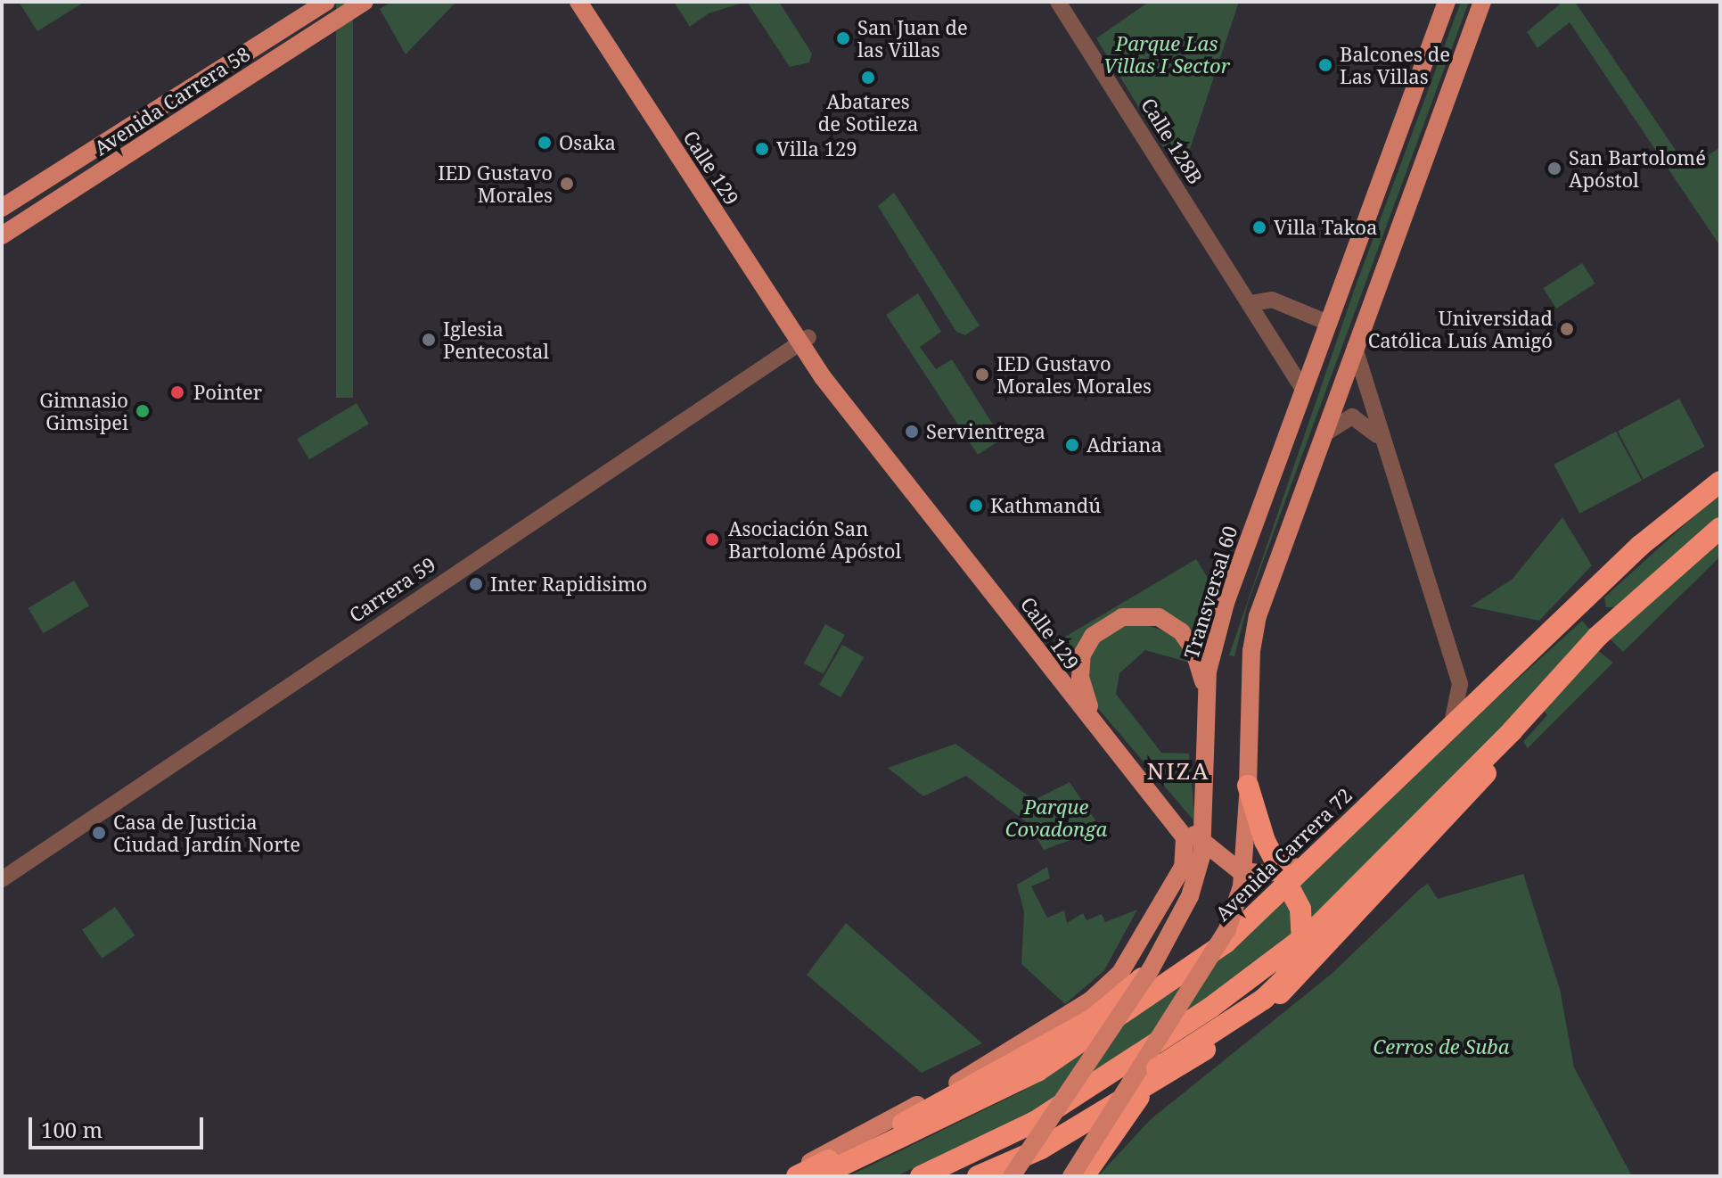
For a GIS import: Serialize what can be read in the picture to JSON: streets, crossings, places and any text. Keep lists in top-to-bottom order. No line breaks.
{"streets":{"highway":["Avenida Carrera 72"],"main road":["Avenida Carrera 58","Calle 129","Transversal 60"],"street":["Calle 128B","Carrera 59"]},"crossings":[["Calle 128B","Transversal 60"],["Calle 129","Carrera 59"]],"districts":["NIZA"],"parks":["Parque Las Villas I Sector","Parque Covadonga","Cerros de Suba"],"places":["San Juan de las Villas","Balcones de Las Villas","Abatares de Sotileza","Osaka","Villa 129","San Bartolomé Apóstol","IED Gustavo Morales","Villa Takoa","Universidad Católica Luís Amigó","Iglesia Pentecostal","IED Gustavo Morales Morales","Pointer","Gimnasio Gimsipei","Servientrega","Adriana","Kathmandú","Asociación San Bartolomé Apóstol","Inter Rapidisimo","Casa de Justicia Ciudad Jardín Norte"],"scale_bar":"100 m"}
